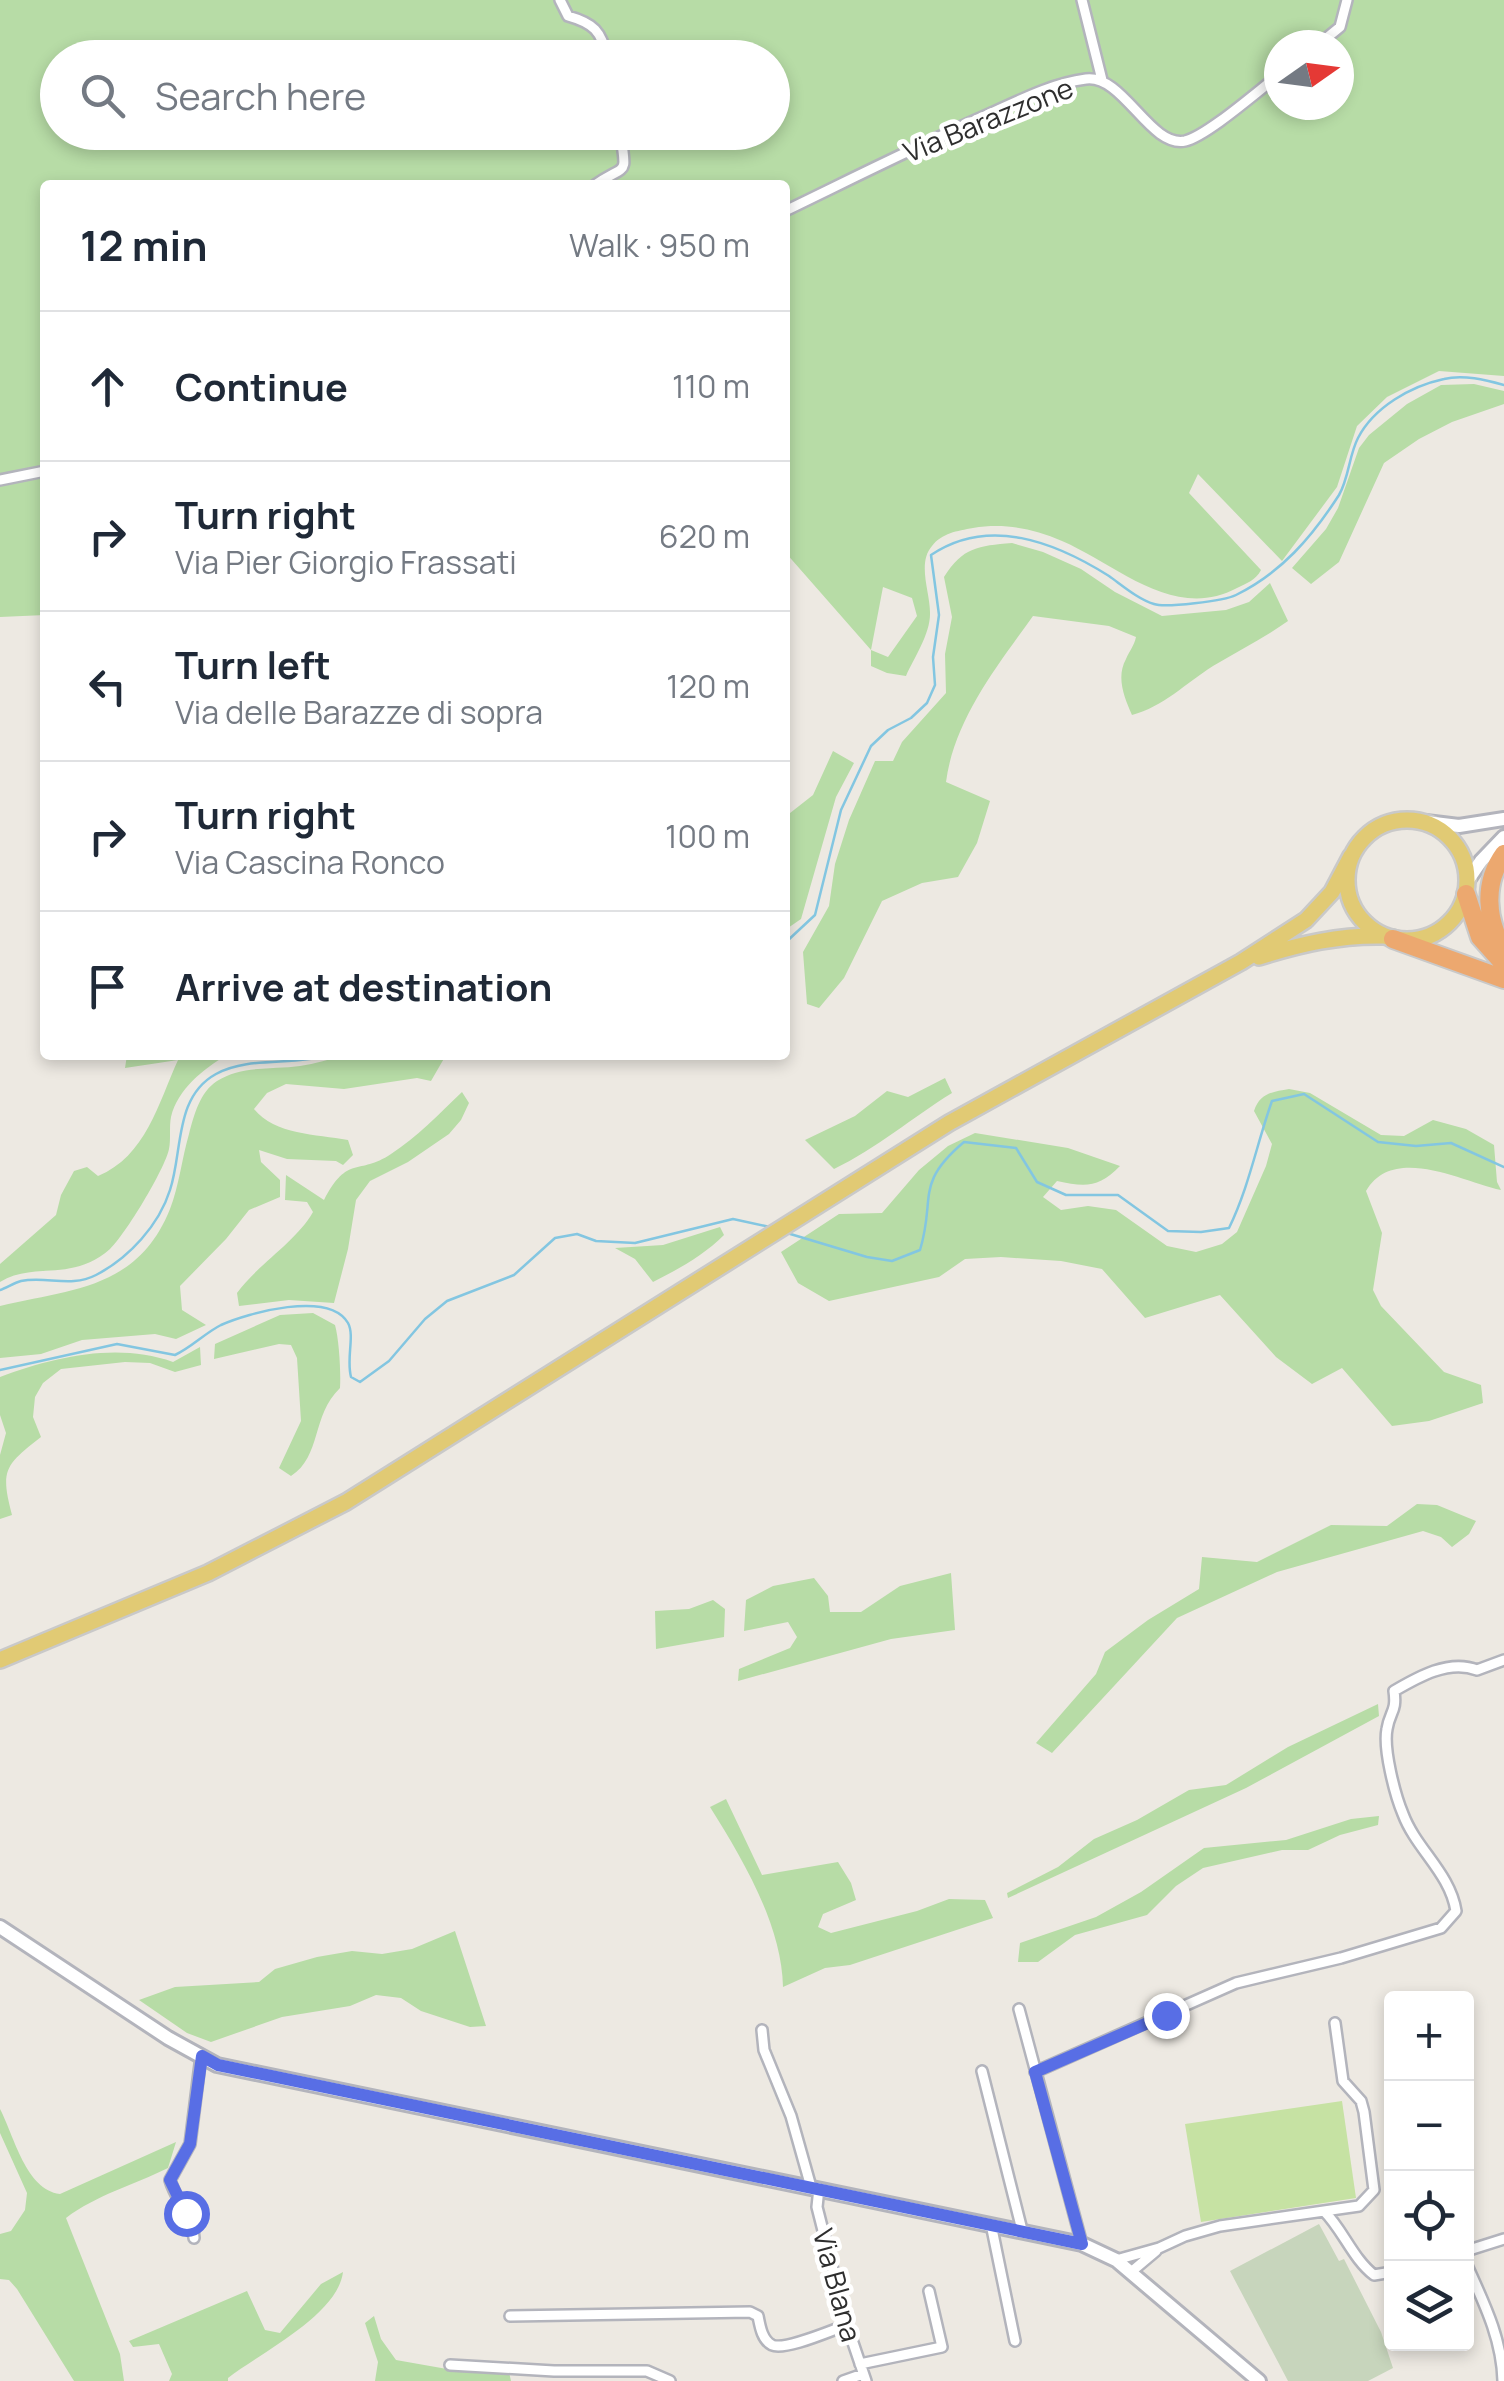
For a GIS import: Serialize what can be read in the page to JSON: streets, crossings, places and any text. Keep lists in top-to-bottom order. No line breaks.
{"streets":{"street":["Via Barazzone","Via Blana"]},"north":"right","page":{"search":"Search here","heading":["12 min","Walk · 950 m"],"list":[["Continue","110 m"],["Turn right","Via Pier Giorgio Frassati","620 m"],["Turn left","Via delle Barazze di sopra","120 m"],["Turn right","Via Cascina Ronco","100 m"],"Arrive at destination"],"map_buttons":["+","−"]}}
